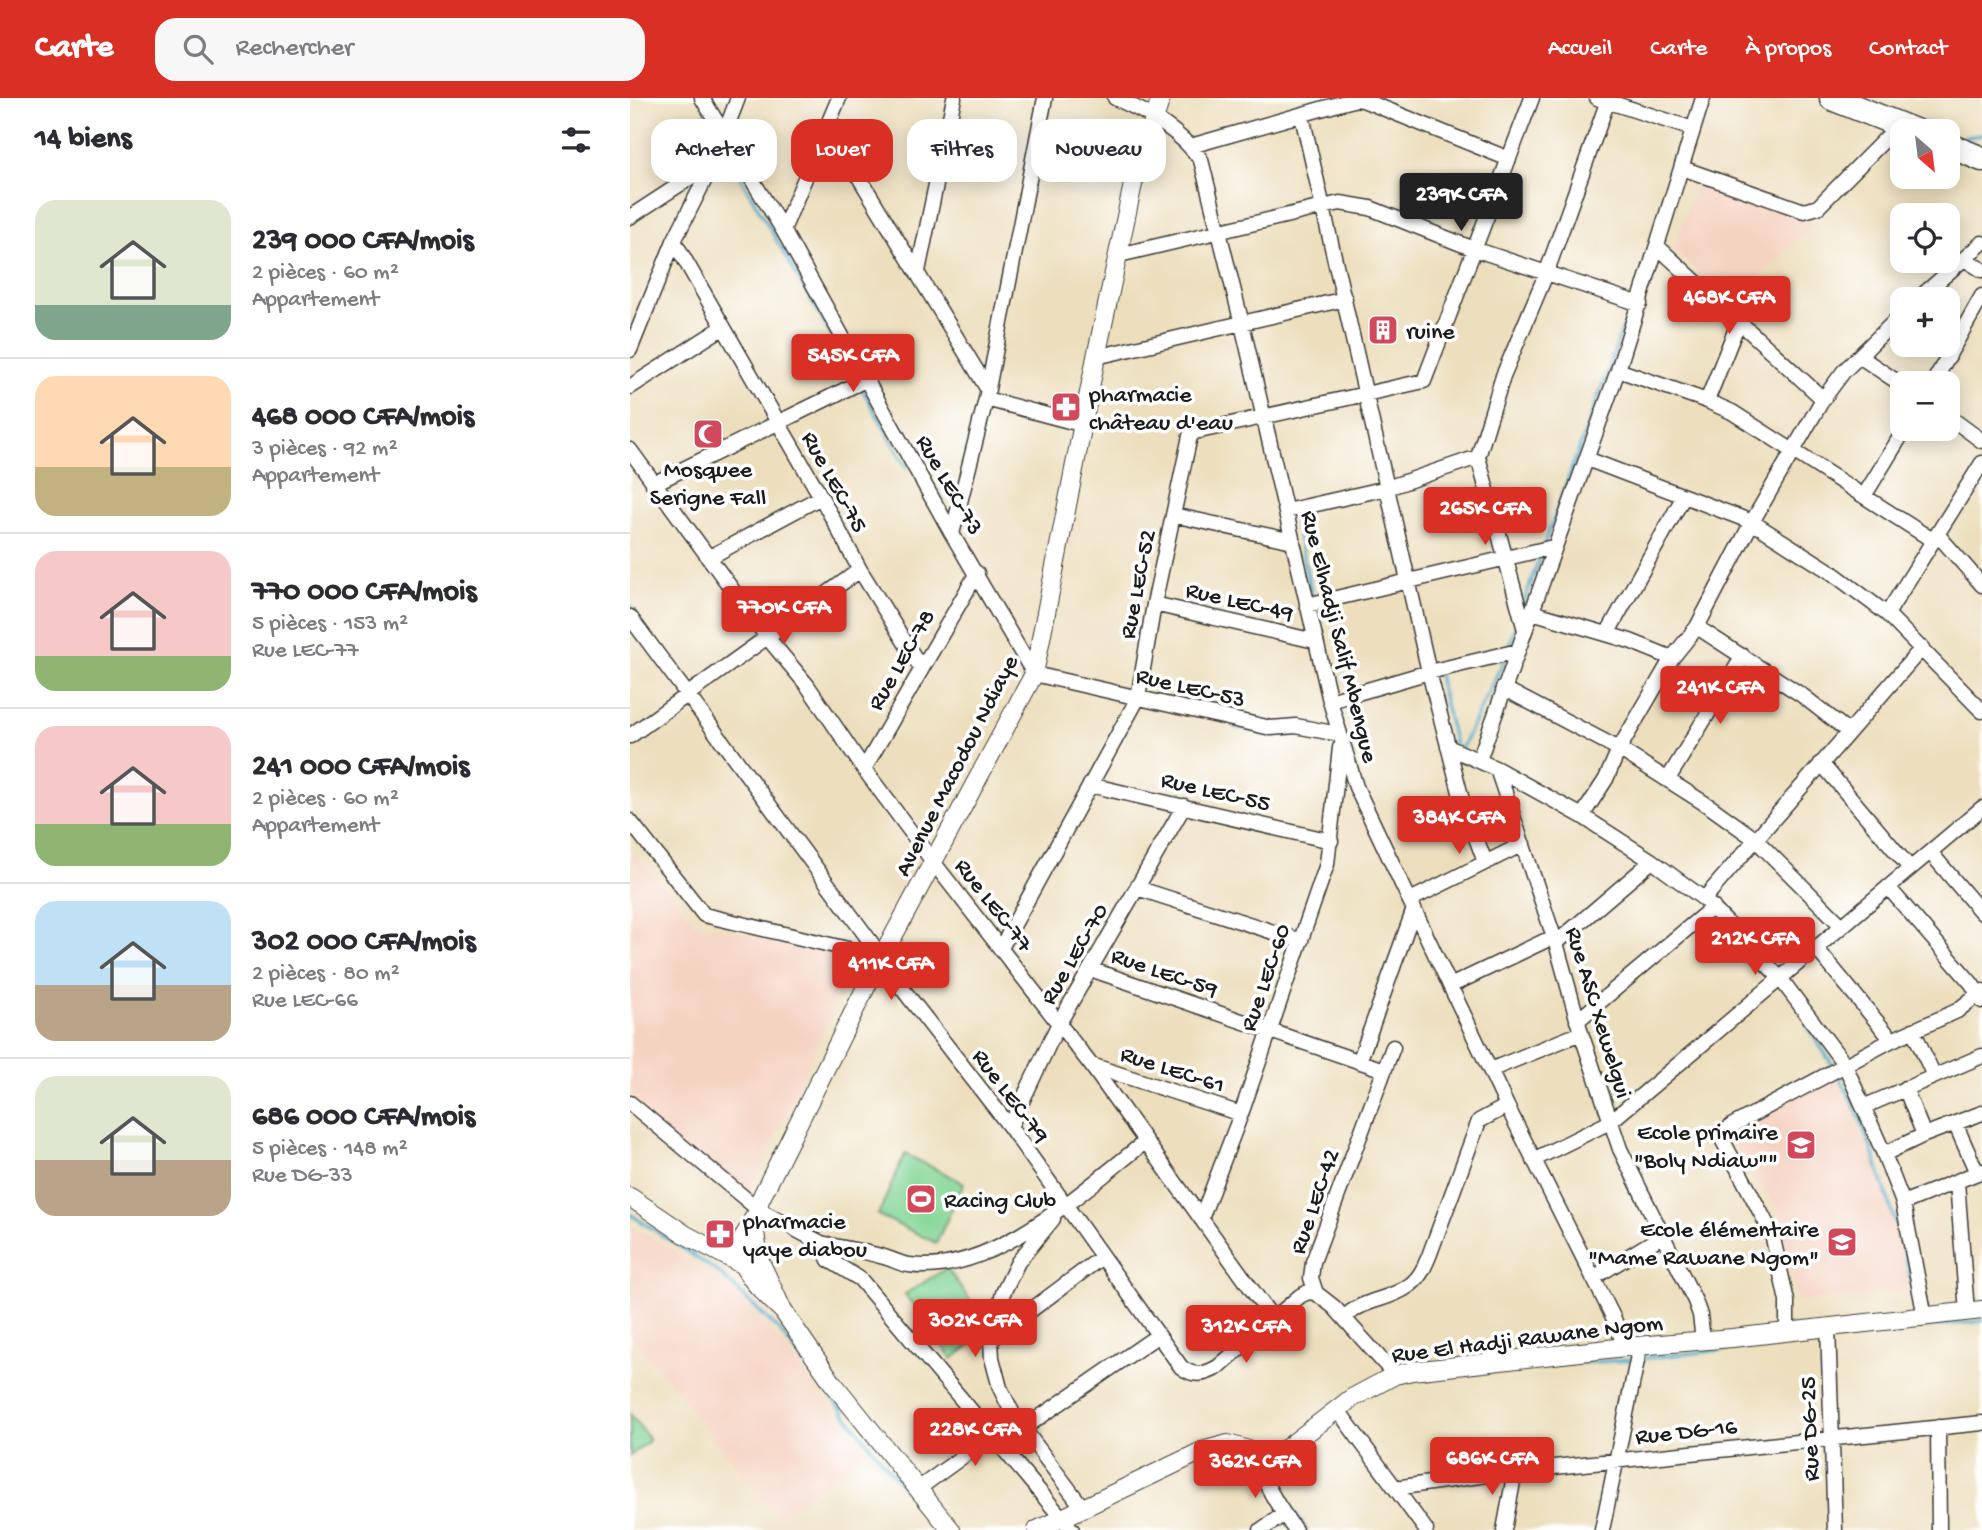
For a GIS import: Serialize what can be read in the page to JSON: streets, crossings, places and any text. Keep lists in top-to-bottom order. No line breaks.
{"streets":{"street":["Rue LEC-75","Rue LEC-73","Rue LEC-52","Rue LEC-49","Rue Elhadji Salif Mbengue","Rue LEC-78","Rue LEC-53","Avenue Macodou Ndiaye","Rue LEC-55","Rue LEC-77","Rue LEC-70","Rue LEC-59","Rue LEC-60","Rue ASC Xewelgui","Rue LEC-61","Rue LEC-79","Rue LEC-42","Rue El Hadji Rawane Ngom","Rue DG-25","Rue DG-16"]},"crossings":[["Rue LEC-75","Rue LEC-78"],["Rue LEC-73","Rue LEC-78"],["Rue LEC-73","Rue LEC-53"],["Rue LEC-73","Avenue Macodou Ndiaye"],["Rue LEC-52","Rue LEC-49"],["Rue LEC-52","Rue Elhadji Salif Mbengue"],["Rue LEC-52","Rue LEC-53"],["Rue LEC-52","Rue LEC-55"],["Rue LEC-52","Rue LEC-77"],["Rue LEC-49","Rue Elhadji Salif Mbengue"],["Rue Elhadji Salif Mbengue","Rue LEC-53"],["Rue Elhadji Salif Mbengue","Avenue Macodou Ndiaye"],["Rue Elhadji Salif Mbengue","Rue LEC-60"],["Rue Elhadji Salif Mbengue","Rue El Hadji Rawane Ngom"],["Rue LEC-78","Rue LEC-77"],["Rue LEC-53","Avenue Macodou Ndiaye"],["Rue LEC-53","Rue LEC-60"],["Avenue Macodou Ndiaye","Rue LEC-77"],["Avenue Macodou Ndiaye","Rue LEC-79"],["Rue LEC-55","Rue LEC-70"],["Rue LEC-55","Rue LEC-60"],["Rue LEC-77","Rue LEC-70"],["Rue LEC-77","Rue LEC-60"],["Rue LEC-77","Rue LEC-61"],["Rue LEC-77","Rue LEC-42"],["Rue LEC-70","Rue LEC-59"],["Rue LEC-70","Rue LEC-79"],["Rue LEC-59","Rue LEC-60"],["Rue LEC-59","Rue LEC-42"],["Rue LEC-60","Rue LEC-61"],["Rue ASC Xewelgui","Rue El Hadji Rawane Ngom"],["Rue LEC-79","Rue LEC-42"],["Rue El Hadji Rawane Ngom","Rue DG-25"],["Rue DG-25","Rue DG-16"]],"places":{"building":["ruine"],"pharmacy":["pharmacie château d'eau","pharmacie yaye diabou"],"mosque":["Mosquee Serigne Fall"],"school or university":["Ecole primaire \"Boly Ndiaw\"\"","Ecole élémentaire \"Mame Rawane Ngom\""],"sports":["Racing Club"]},"north":"bottom right","page":{"header":"Carte","search":"Rechercher","nav":["Accueil","Carte","À propos","Contact"],"heading":"14 biens","map_buttons":["+","−"],"chip":["Acheter","Louer","Filtres","Nouveau"],"price":["239K CFA","468K CFA","545K CFA","265K CFA","770K CFA","241K CFA","384K CFA","212K CFA","411K CFA","302K CFA","312K CFA","228K CFA","686K CFA","362K CFA"],"list":[{"name":"239 000 CFA/mois","note":"2 pièces · 60 m² · Appartement"},{"name":"468 000 CFA/mois","note":"3 pièces · 92 m² · Appartement"},{"name":"770 000 CFA/mois","note":"5 pièces · 153 m² · Rue LEC-77"},{"name":"241 000 CFA/mois","note":"2 pièces · 60 m² · Appartement"},{"name":"302 000 CFA/mois","note":"2 pièces · 80 m² · Rue LEC-66"},{"name":"686 000 CFA/mois","note":"5 pièces · 148 m² · Rue DG-33"}]}}
